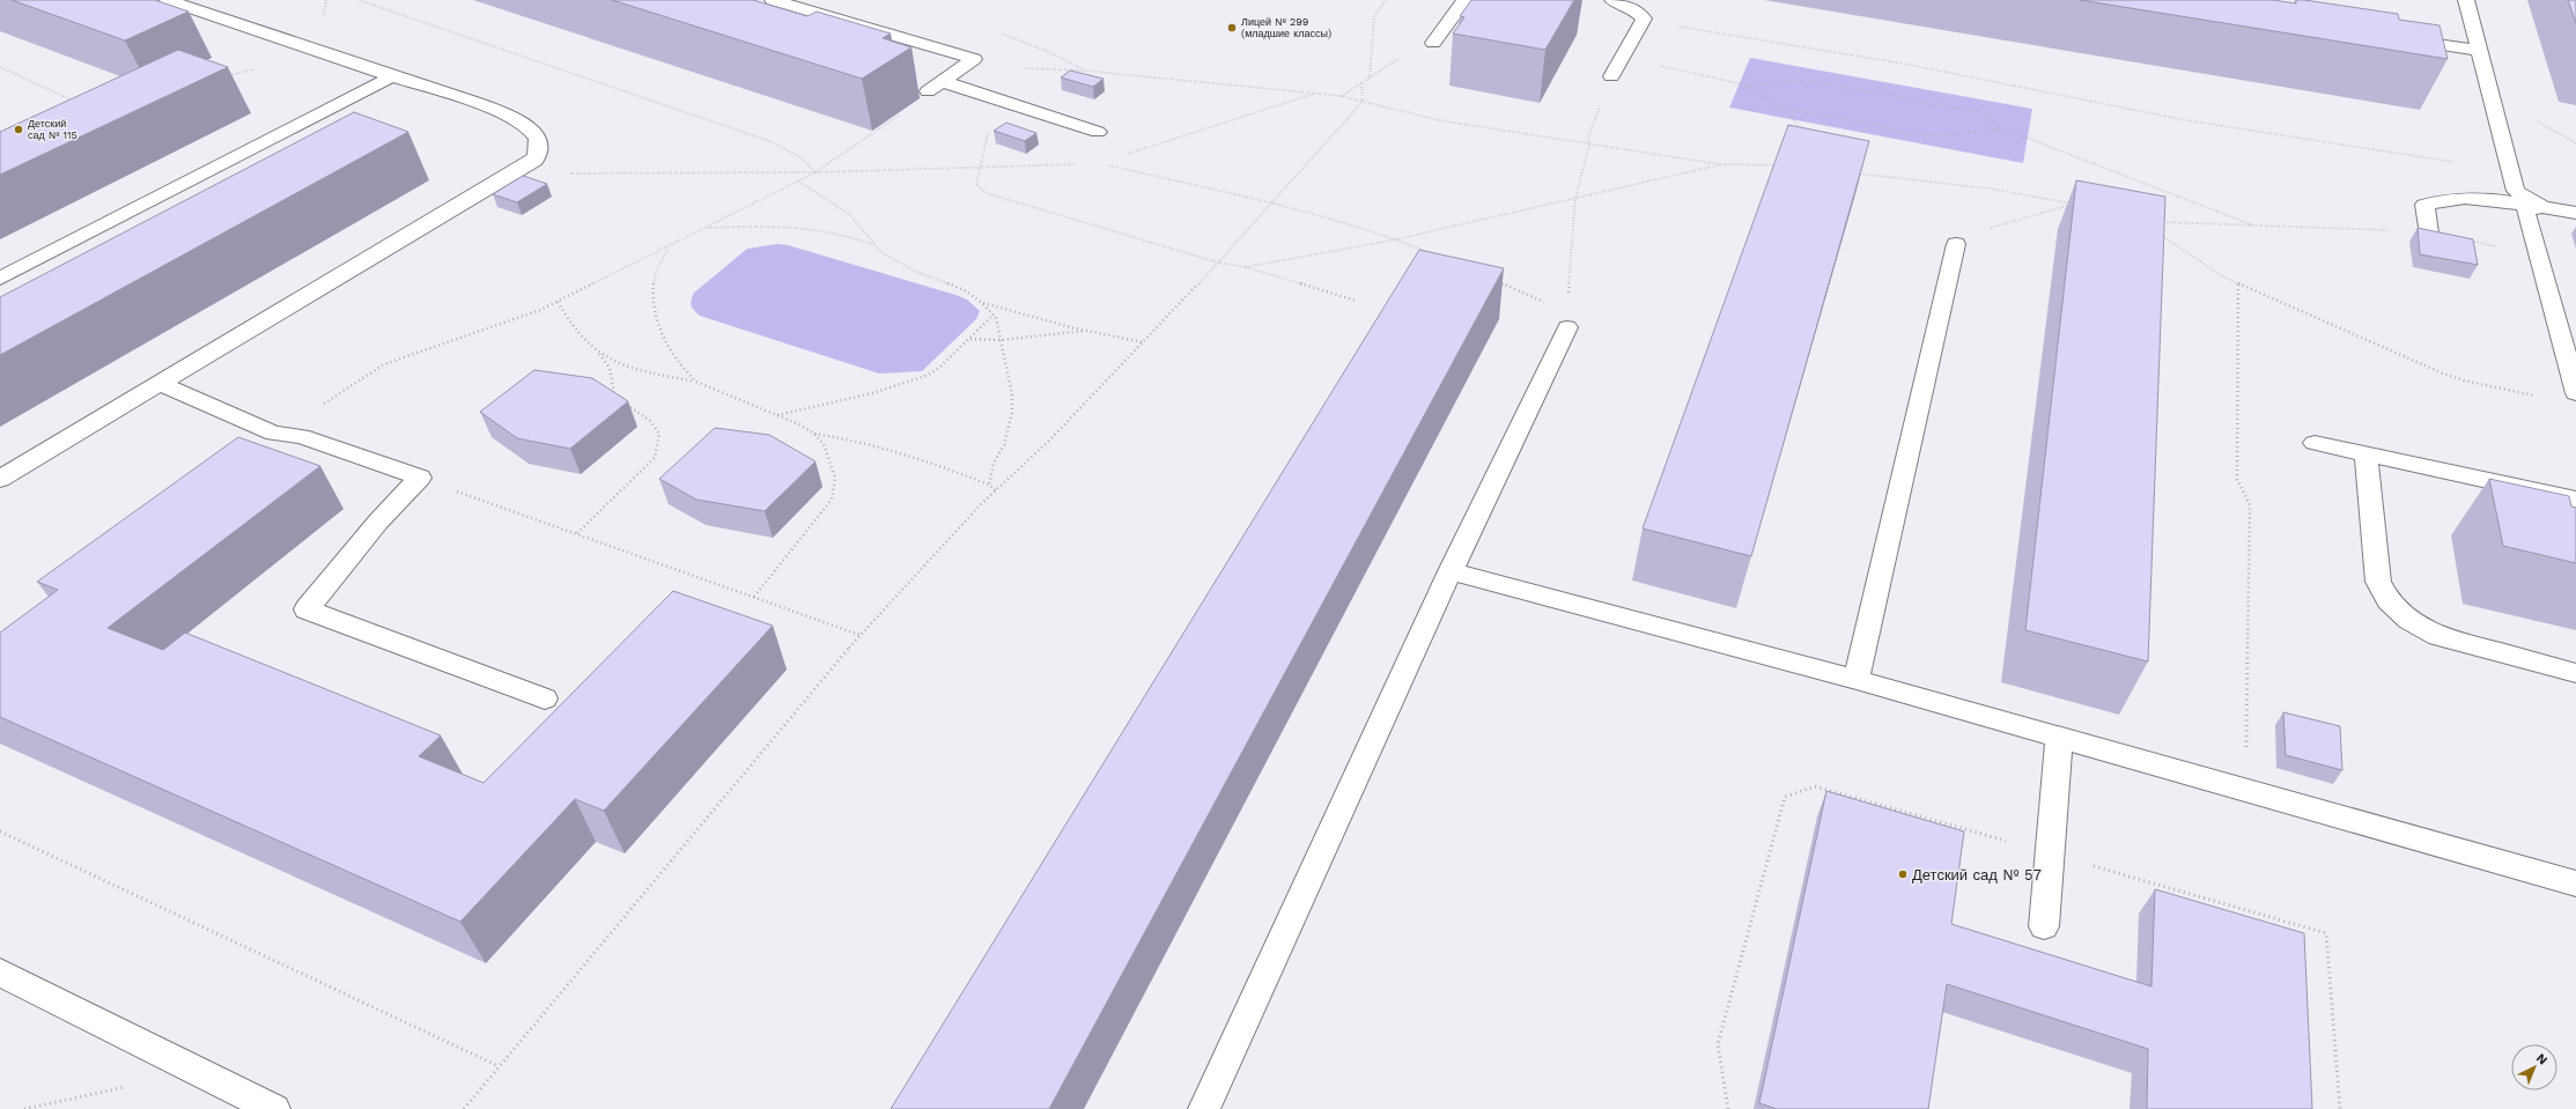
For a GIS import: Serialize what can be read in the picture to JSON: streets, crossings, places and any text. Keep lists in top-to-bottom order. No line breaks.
{"places":["Лицей № 299 (младшие классы)","Детский сад № 115","Детский сад № 57"],"north":"top right"}
